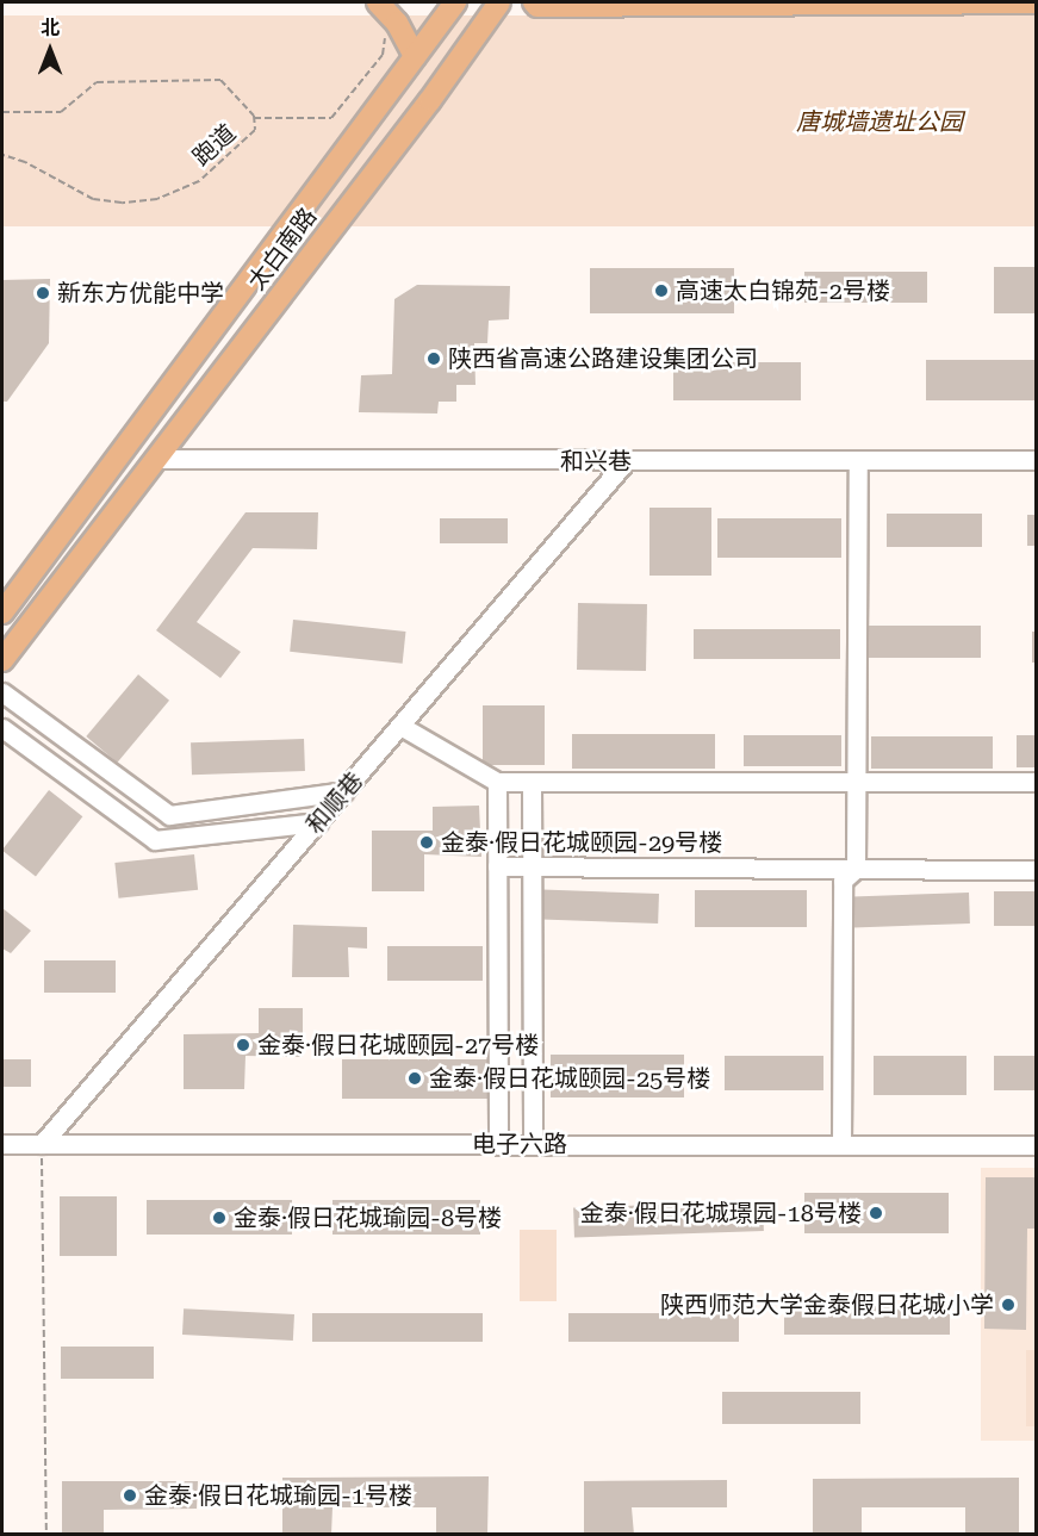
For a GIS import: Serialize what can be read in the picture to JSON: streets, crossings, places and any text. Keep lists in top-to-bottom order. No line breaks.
{"streets":{"main road":["太白南路"],"street":["和兴巷","和顺巷","电子六路"],"path":["跑道"]},"crossings":[["太白南路","和兴巷"],["和兴巷","和顺巷"],["和顺巷","电子六路"]],"parks":["唐城墙遗址公园"],"places":["高速太白锦苑-2号楼","新东方优能中学","陕西省高速公路建设集团公司","金泰·假日花城颐园-29号楼","金泰·假日花城颐园-27号楼","金泰·假日花城颐园-25号楼","金泰·假日花城璟园-18号楼","金泰·假日花城瑜园-8号楼","陕西师范大学金泰假日花城小学","金泰·假日花城瑜园-1号楼"],"north":"top"}
